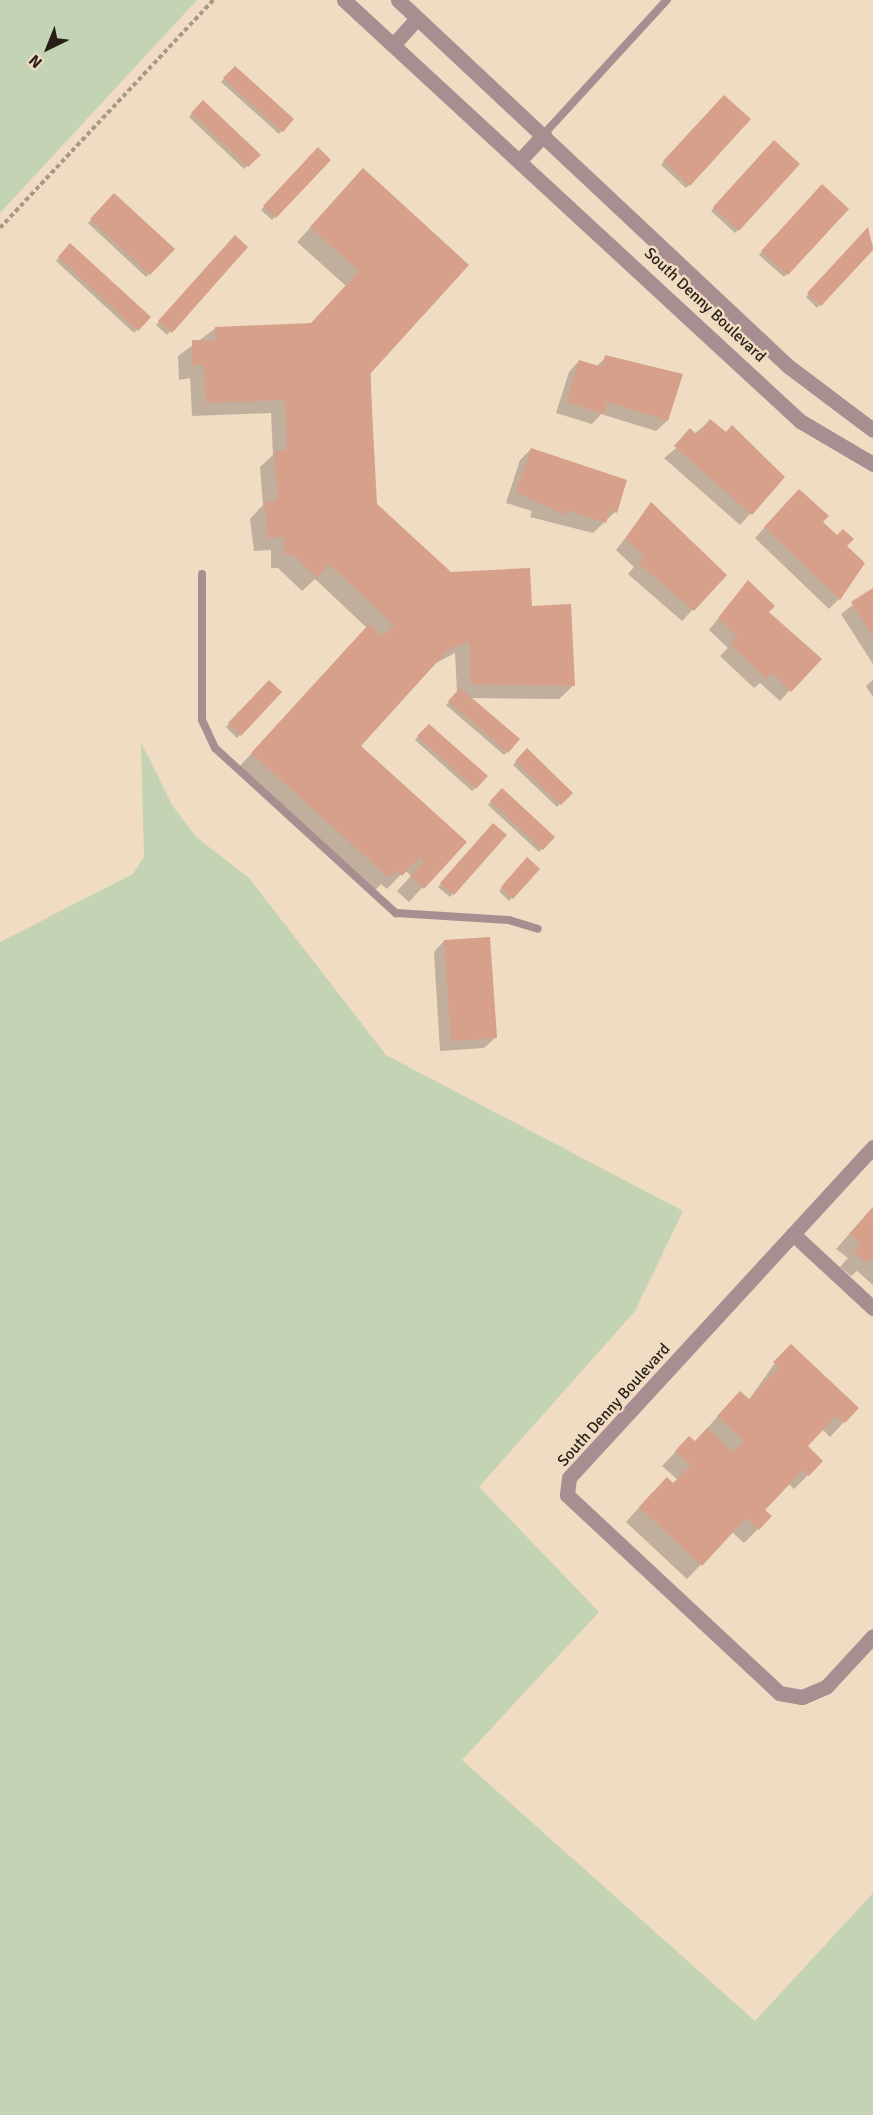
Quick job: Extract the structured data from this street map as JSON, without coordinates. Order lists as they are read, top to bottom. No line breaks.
{"streets":{"street":["South Denny Boulevard"]},"north":"bottom left"}
